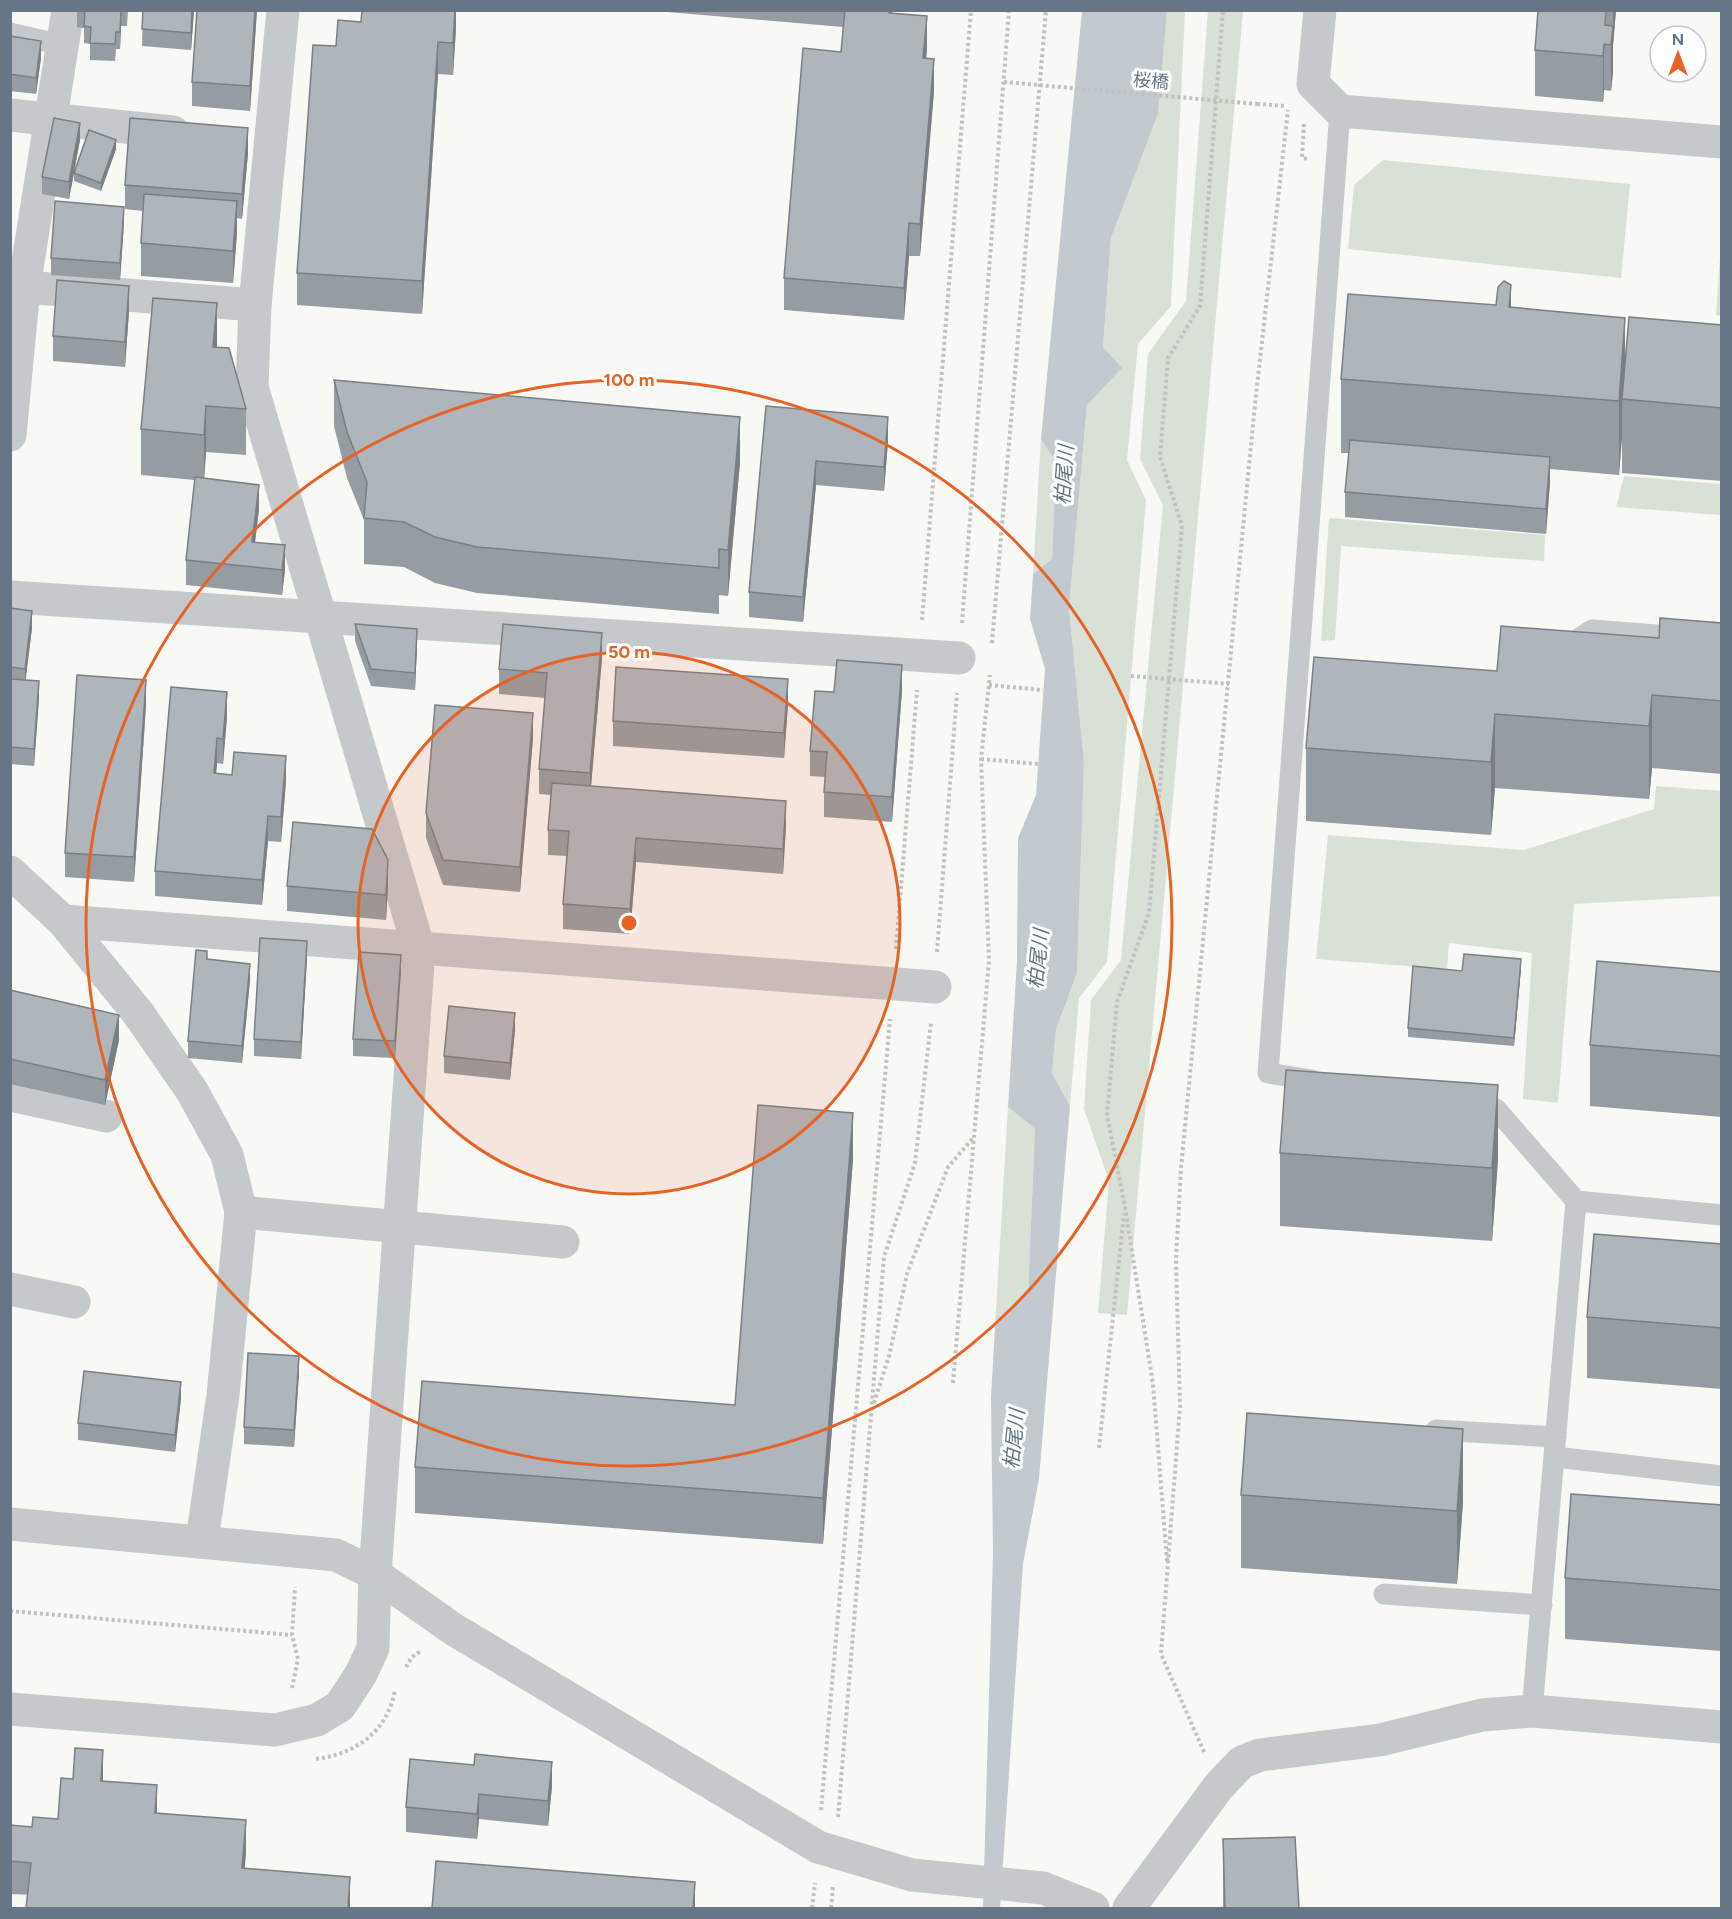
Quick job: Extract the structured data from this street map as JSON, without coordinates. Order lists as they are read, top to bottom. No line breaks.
{"streets":{"path":["桜橋"]},"water":["柏尾川"],"north":"top","rings":["100 m","50 m"]}
